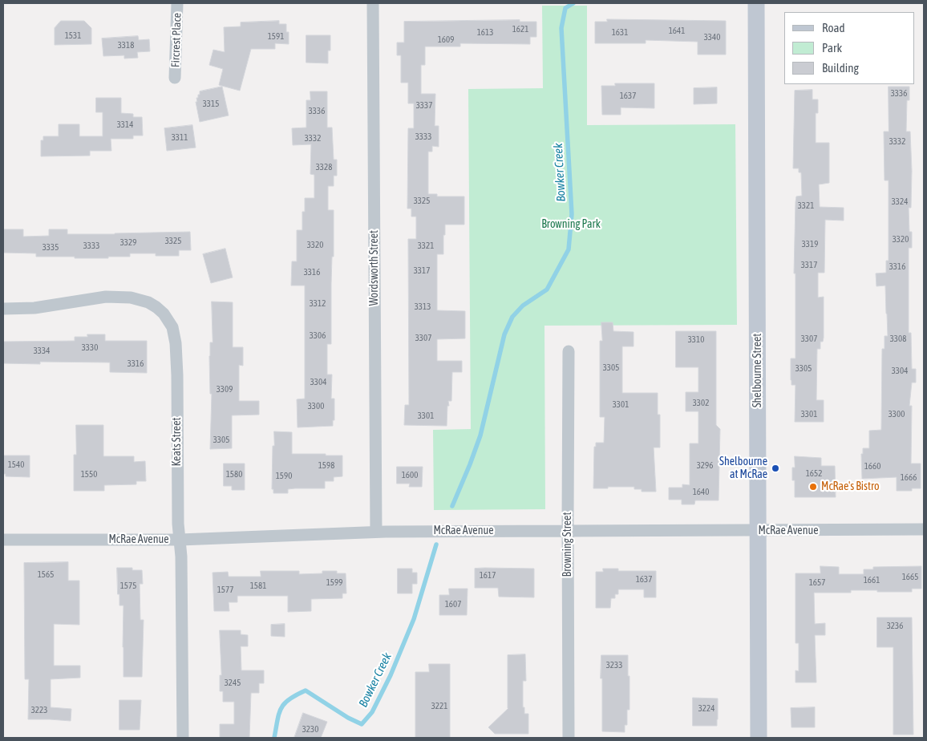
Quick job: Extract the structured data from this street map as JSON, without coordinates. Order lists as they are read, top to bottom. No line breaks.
{"streets":{"main road":["Shelbourne Street"],"street":["Fircrest Place","Wordsworth Street","Keats Street","McRae Avenue","Browning Street"]},"crossings":[["Wordsworth Street","McRae Avenue"],["Shelbourne Street","McRae Avenue"],["Keats Street","McRae Avenue"],["McRae Avenue","Browning Street"]],"water":["Bowker Creek"],"parks":["Browning Park"],"places":["Shelbourne at McRae","McRae's Bistro"],"house_numbers":["1621","1641","1613","1631","1531","1591","3340","1609","3318","3336","1637","3315","3337","3336","3314","3333","3311","3332","3332","3328","3325","3324","3321","3320","3325","3329","3319","3320","3333","3321","3335","3317","3316","3317","3316","3312","3313","3306","3307","3307","3308","3310","3330","3334","3316","3305","3305","3304","3304","3309","3302","3301","3300","3301","3300","3301","3305","1540","1598","3296","1660","1652","1550","1580","1600","1590","1666","1640","1565","1617","1665","1637","1661","1599","1657","1575","1581","1577","1607","3236","3233","3245","3221","3224","3223","3230"],"legend":["Road","Park","Building"]}
